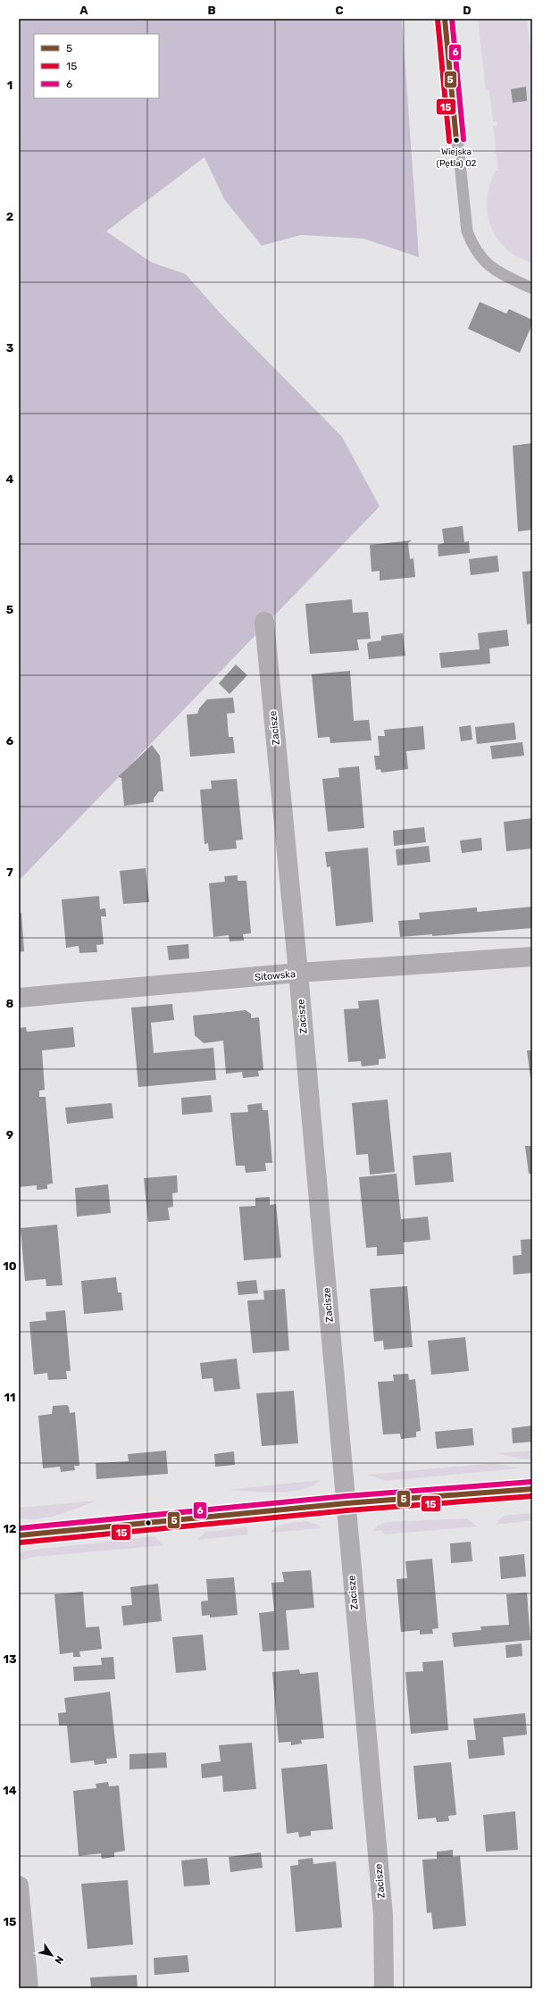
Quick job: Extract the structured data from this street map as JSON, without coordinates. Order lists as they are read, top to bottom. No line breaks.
{"streets":{"street":["Zacisze","Sitowska"]},"crossings":[["Zacisze","Sitowska"]],"places":["Wiejska (Pętla) 02"],"lines":["transit line 5","transit line 6","transit line 15"],"legend":["5","15","6"],"north":"bottom right","grid":{"columns":["A","B","C","D"],"rows":["1","2","3","4","5","6","7","8","9","10","11","12","13","14","15"]}}
